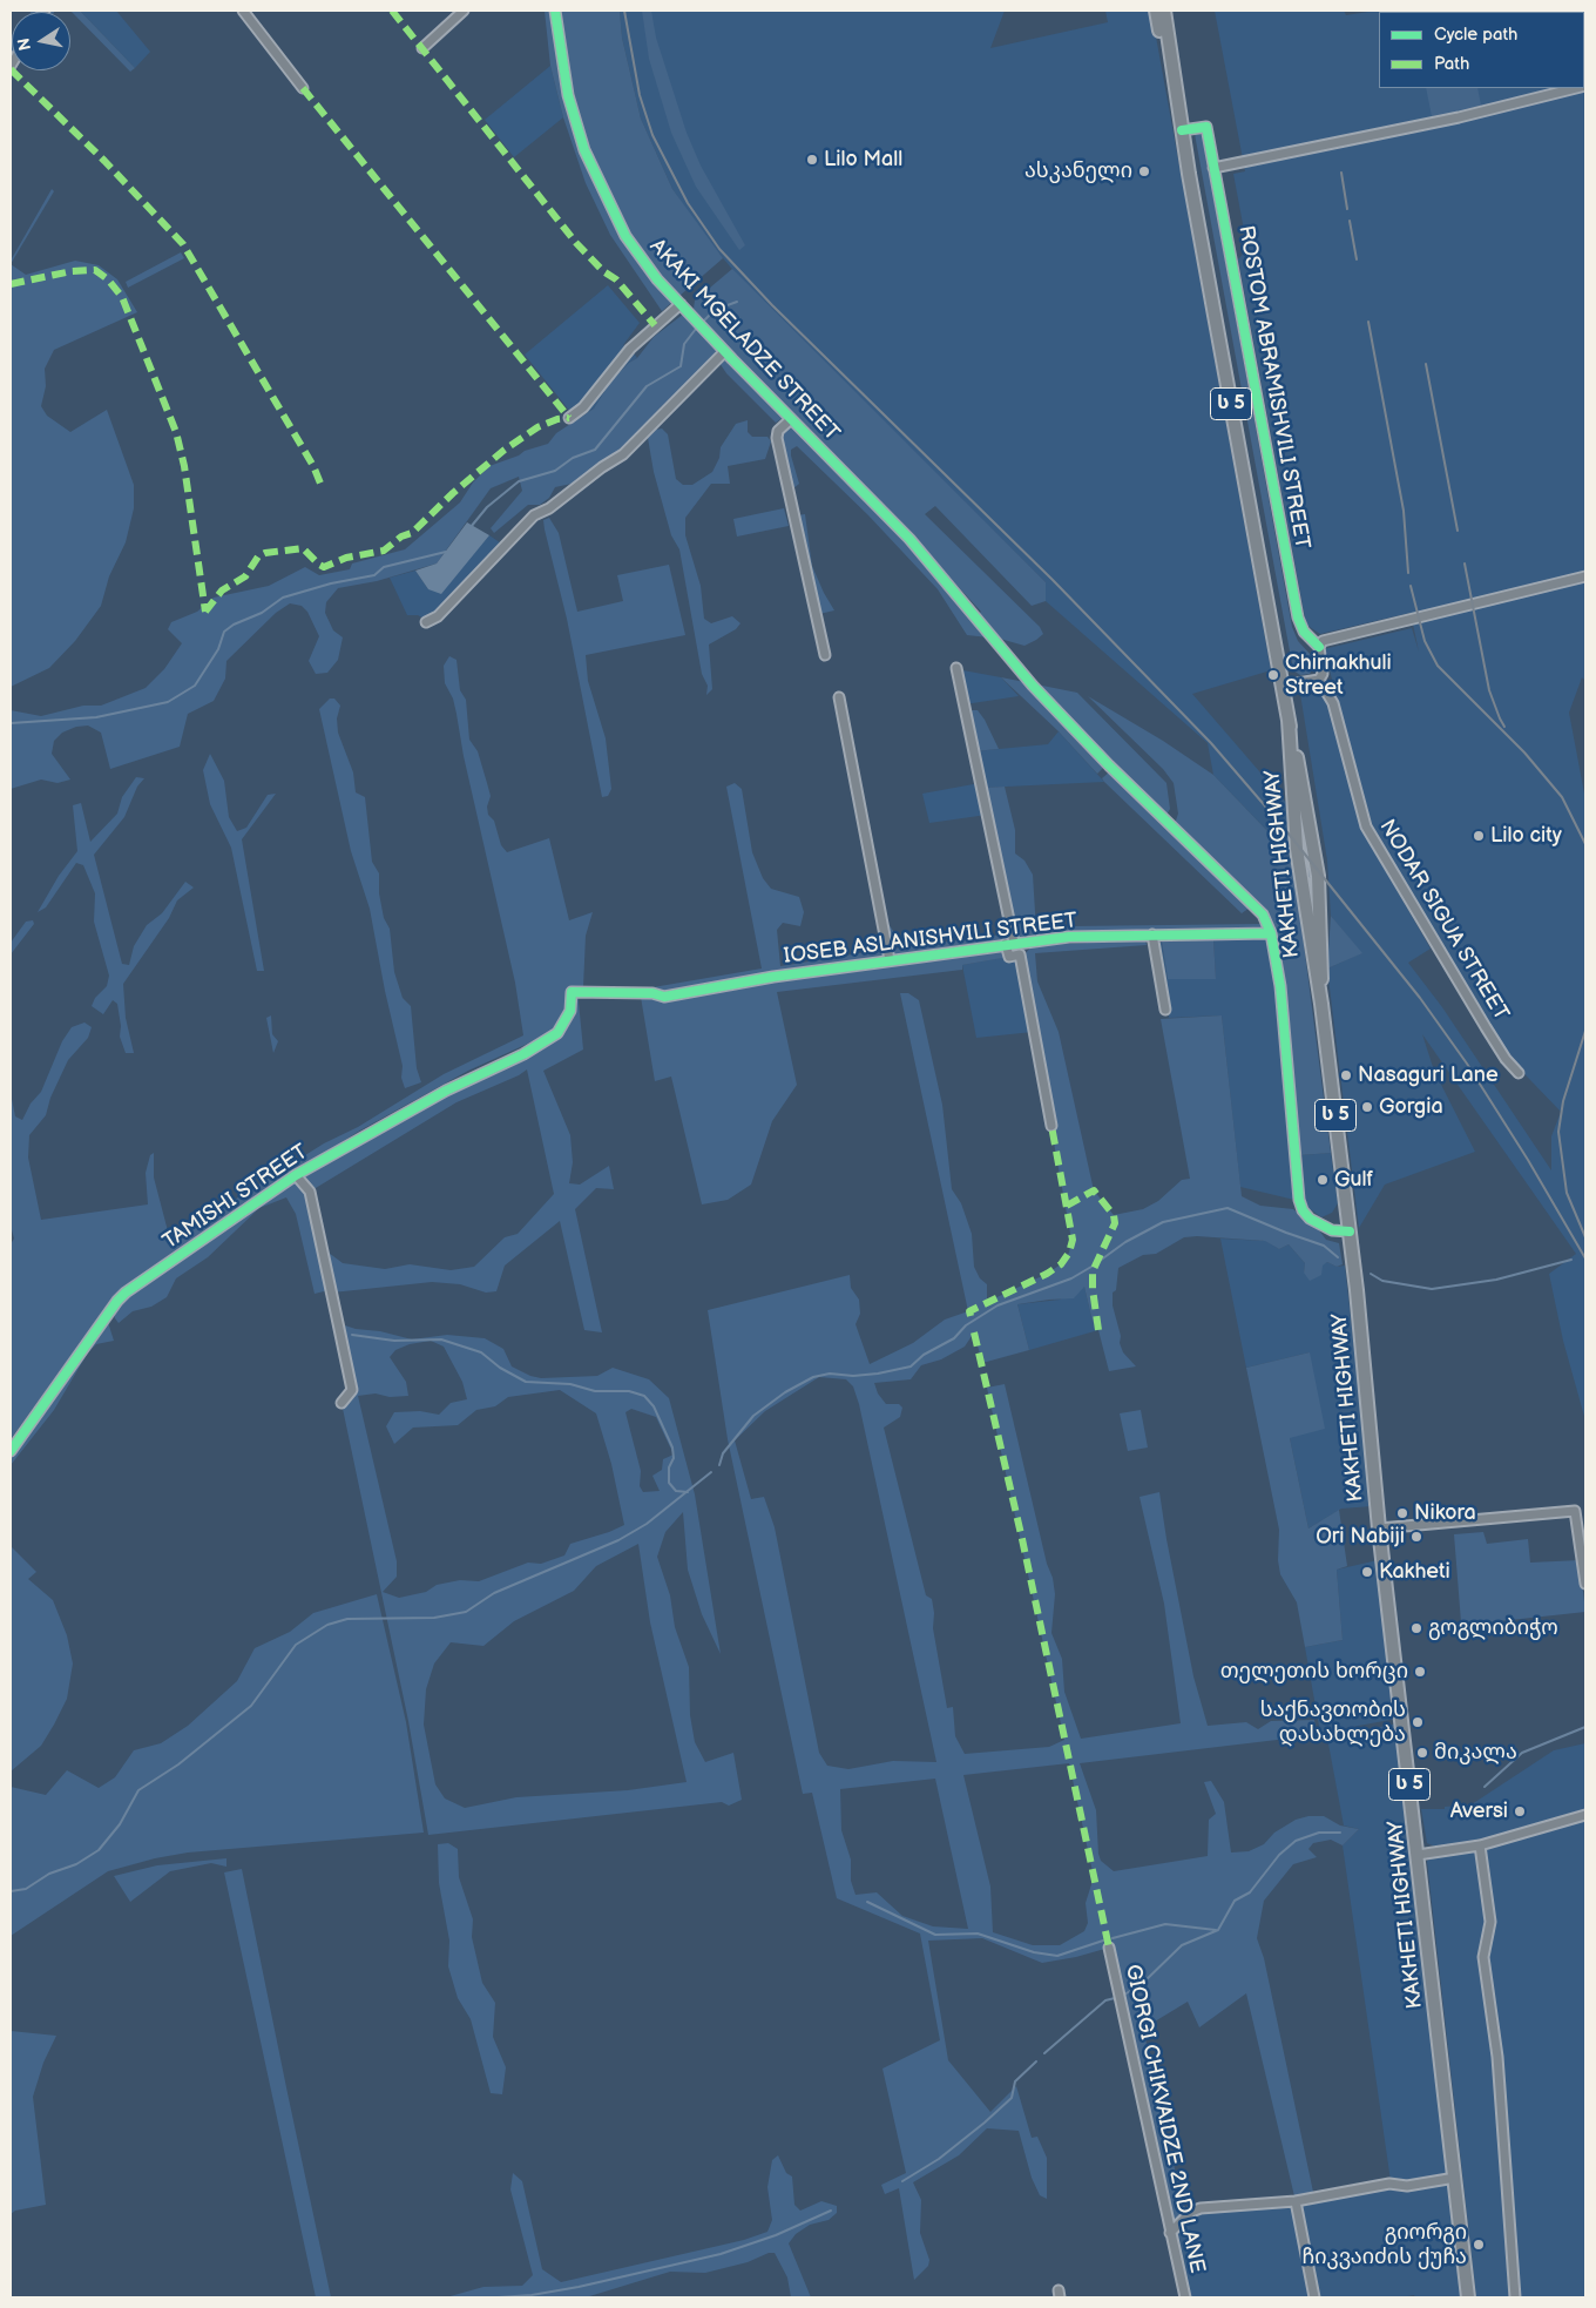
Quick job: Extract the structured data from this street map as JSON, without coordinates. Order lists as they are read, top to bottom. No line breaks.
{"streets":{"highway":["ს 5","KAKHETI HIGHWAY"],"street":["AKAKI MGELADZE STREET","ROSTOM ABRAMISHVILI STREET","NODAR SIGUA STREET","IOSEB ASLANISHVILI STREET","TAMISHI STREET","GIORGI CHIKVAIDZE 2ND LANE"]},"crossings":[["AKAKI MGELADZE STREET","IOSEB ASLANISHVILI STREET"],["ROSTOM ABRAMISHVILI STREET","KAKHETI HIGHWAY"],["IOSEB ASLANISHVILI STREET","TAMISHI STREET"]],"places":["Lilo Mall","ასკანელი","Chirnakhuli Street","Lilo city","Nasaguri Lane","Gorgia","Gulf","Nikora","Ori Nabiji","Kakheti","გოგლიბიჭო","თელეთის ხორცი","საქნავთობის დასახლება","მიკალა","Aversi","გიორგი ჩიკვაიძის ქუჩა"],"legend":["Cycle path","Path"],"north":"left"}
